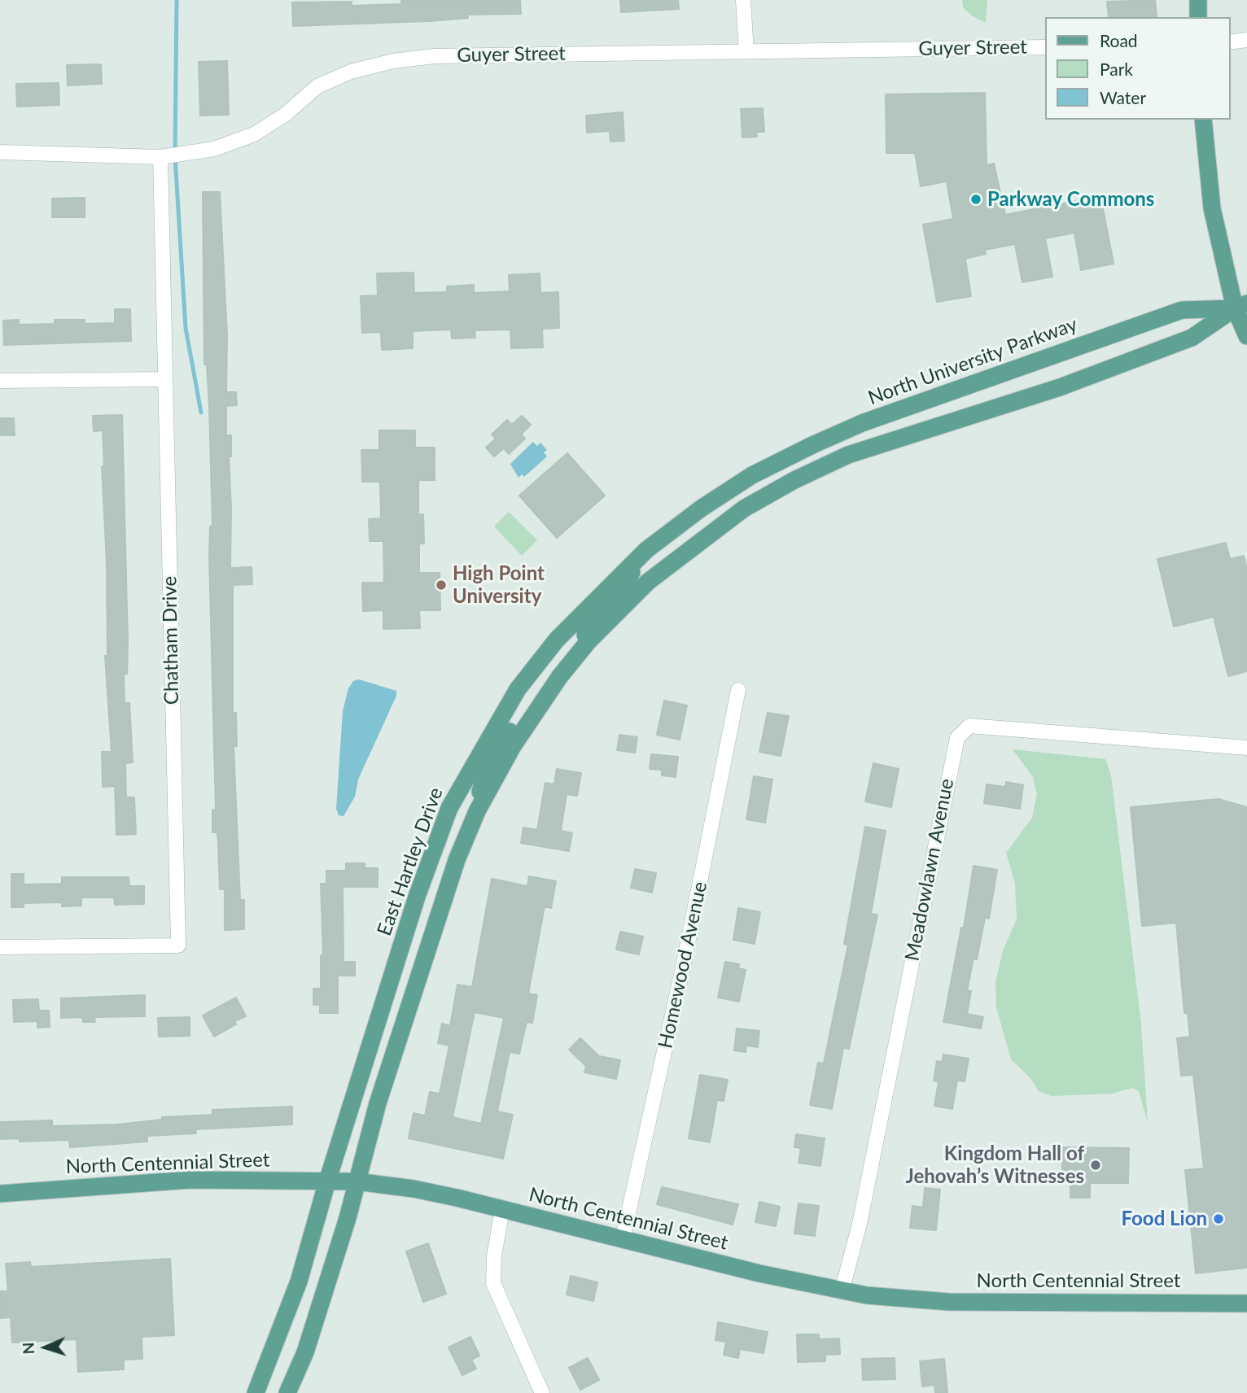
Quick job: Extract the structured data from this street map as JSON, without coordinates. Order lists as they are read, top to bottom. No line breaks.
{"streets":{"main road":["North University Parkway","East Hartley Drive","North Centennial Street"],"street":["Guyer Street","Chatham Drive","Meadowlawn Avenue","Homewood Avenue"]},"crossings":[["Guyer Street","Chatham Drive"],["North University Parkway","East Hartley Drive"],["East Hartley Drive","North Centennial Street"],["Meadowlawn Avenue","North Centennial Street"],["Homewood Avenue","North Centennial Street"]],"places":["Parkway Commons","High Point University","Kingdom Hall of Jehovah’s Witnesses","Food Lion"],"legend":["Road","Park","Water"],"north":"left"}
